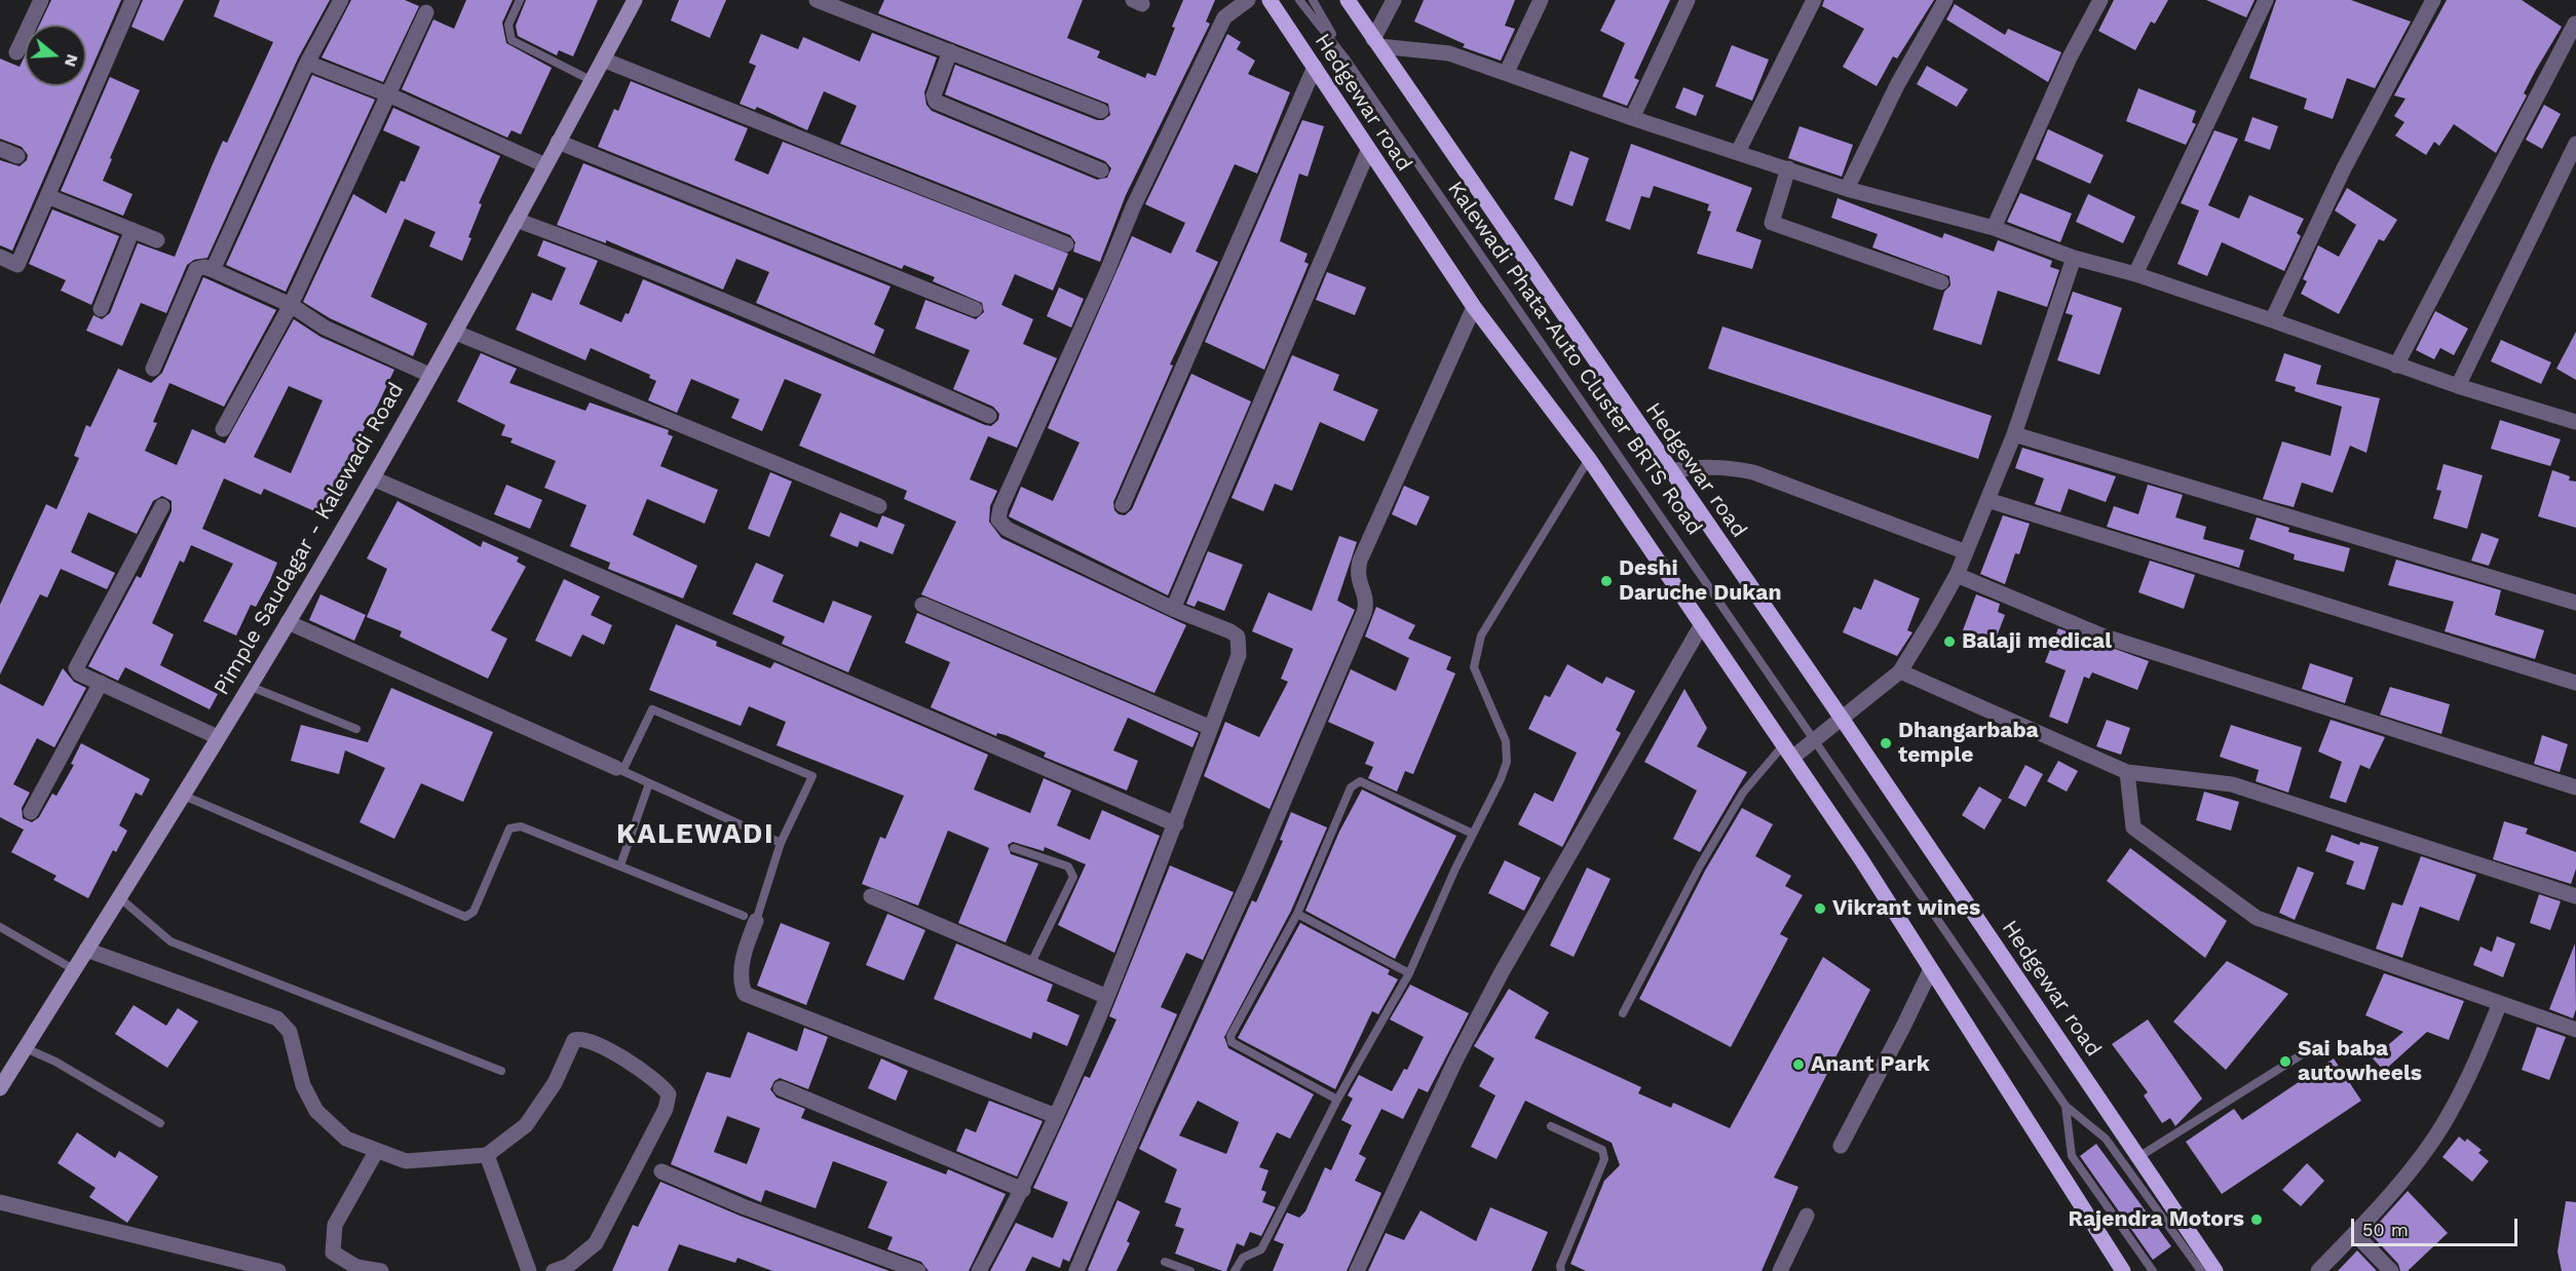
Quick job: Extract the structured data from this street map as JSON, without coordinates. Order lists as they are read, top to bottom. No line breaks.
{"streets":{"main road":["Hedgewar road","Pimple Saudagar - Kalewadi Road"],"lane":["Kalewadi Phata-Auto Cluster BRTS Road"]},"districts":["KALEWADI"],"places":["Deshi Daruche Dukan","Balaji medical","Dhangarbaba temple","Vikrant wines","Sai baba autowheels","Anant Park","Rajendra Motors"],"scale_bar":"50 m","north":"right"}
